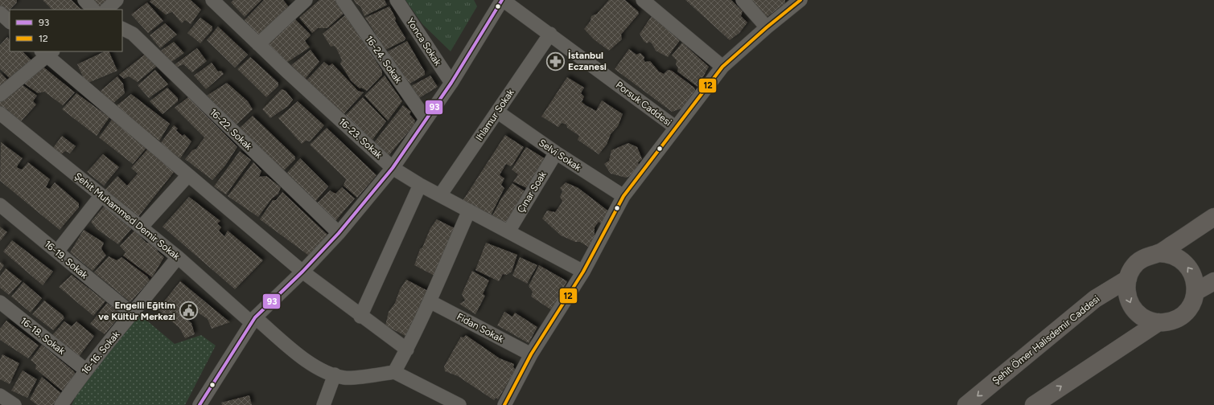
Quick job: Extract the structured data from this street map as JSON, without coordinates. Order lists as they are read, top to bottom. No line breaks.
{"streets":{"main road":["Şehit Ömer Halisdemir Caddesi"],"street":["Yonca Sokak","16-24. Sokak","Porsuk Caddesi","Ihlamur Sokak","16-22. Sokak","16-23. Sokak","Selvi Sokak","Çınar Soak","Şehit Muhammed Demir Sokak","16-19. Sokak","Fidan Sokak","16-18. Sokak","16-16. Sokak"]},"crossings":[["Porsuk Caddesi","Ihlamur Sokak"],["Ihlamur Sokak","16-23. Sokak"],["Ihlamur Sokak","Selvi Sokak"],["16-23. Sokak","Çınar Soak"],["Selvi Sokak","Çınar Soak"],["Şehit Muhammed Demir Sokak","16-16. Sokak"],["16-19. Sokak","16-16. Sokak"],["16-18. Sokak","16-16. Sokak"]],"places":{"pharmacy":["İstanbul Eczanesi"],"public building":["Engelli Eğitim ve Kültür Merkezi"]},"lines":["transit line 93","transit line 12"],"legend":["93","12"]}
